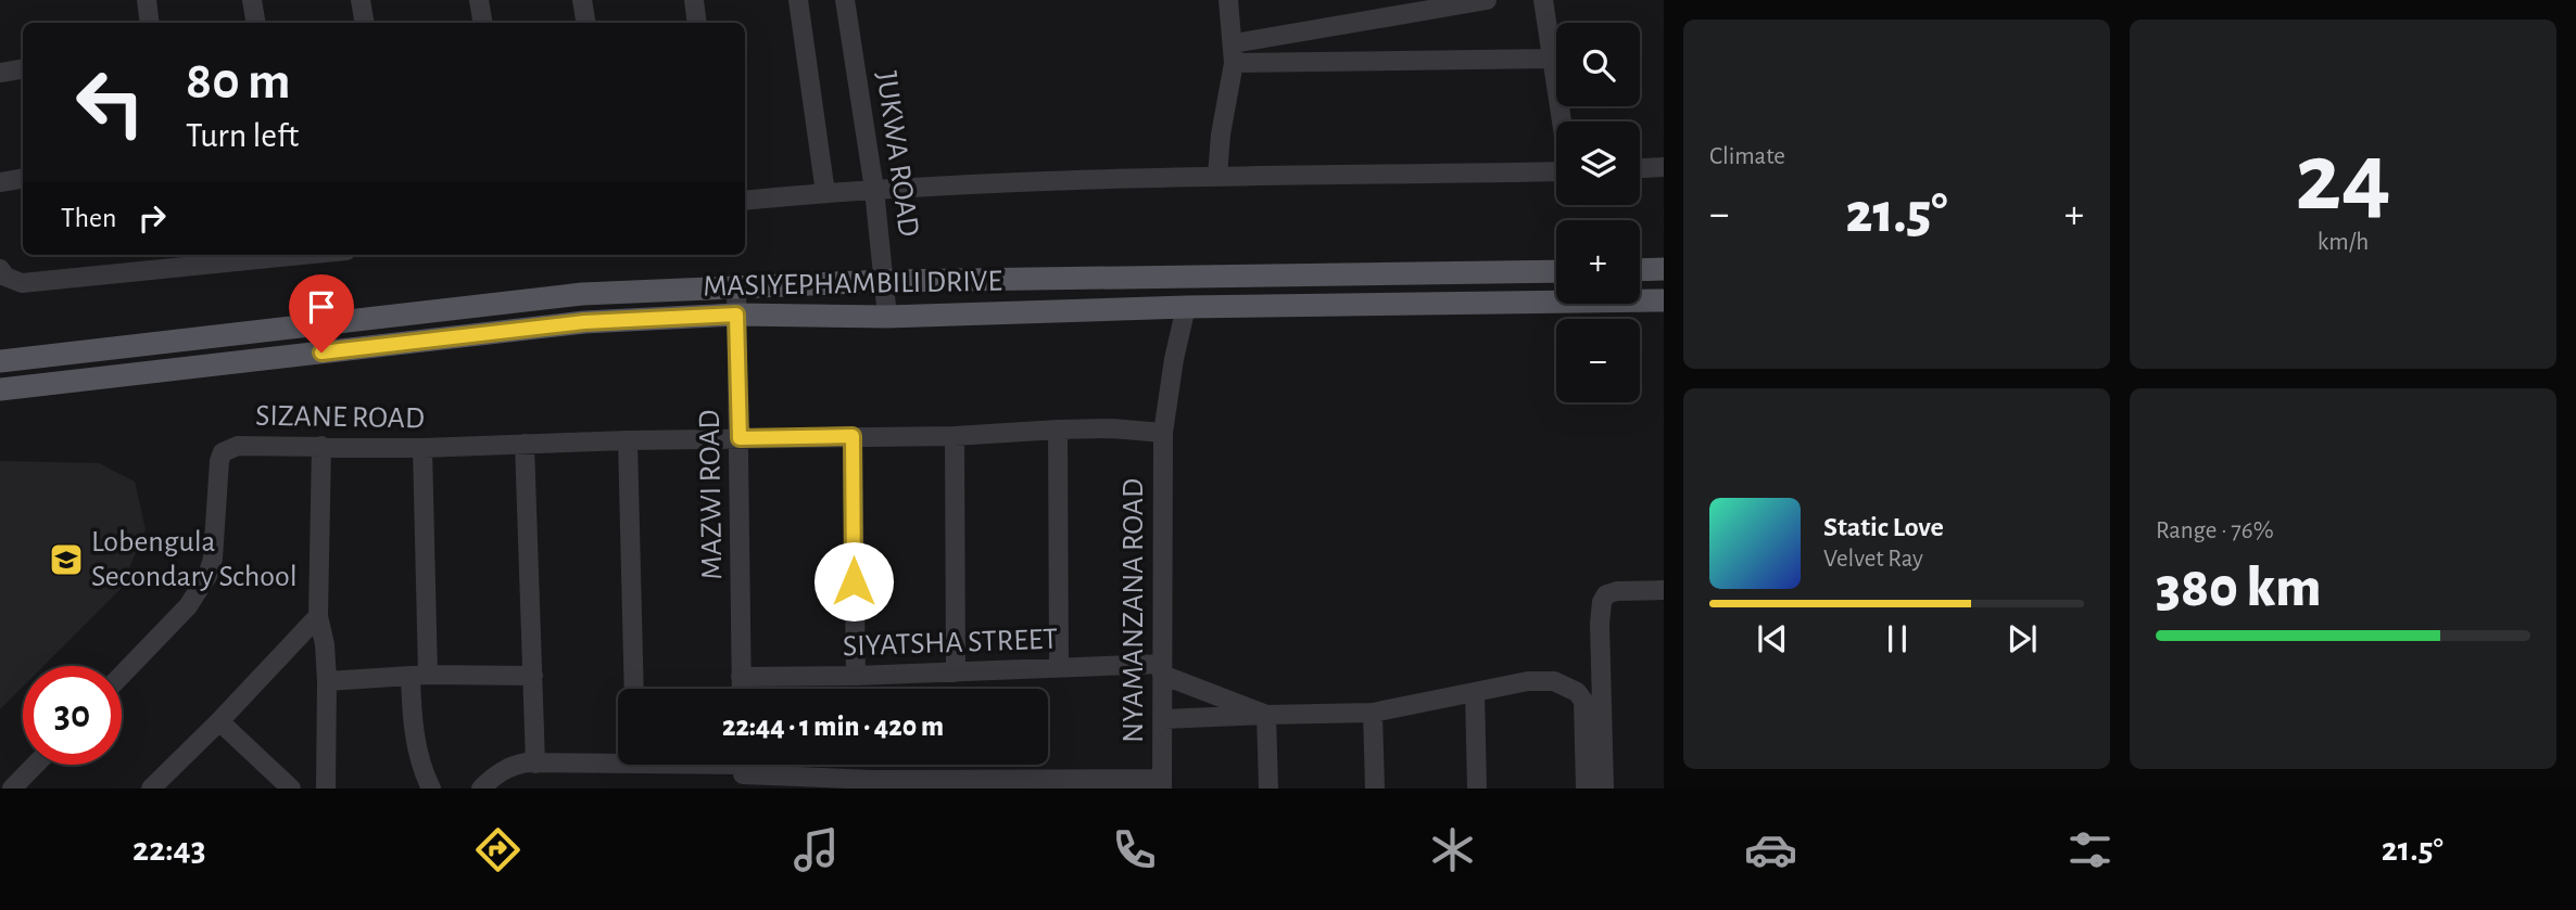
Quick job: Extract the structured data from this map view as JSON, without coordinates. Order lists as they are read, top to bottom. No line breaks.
{"streets":{"main road":["MASIYEPHAMBILI DRIVE"],"street":["JUKWA ROAD","SIZANE ROAD","MAZWI ROAD","NYAMANZANA ROAD","SIYATSHA STREET"]},"crossings":[["JUKWA ROAD","MASIYEPHAMBILI DRIVE"],["MASIYEPHAMBILI DRIVE","MAZWI ROAD"],["MASIYEPHAMBILI DRIVE","NYAMANZANA ROAD"],["SIZANE ROAD","MAZWI ROAD"],["SIZANE ROAD","NYAMANZANA ROAD"],["MAZWI ROAD","SIYATSHA STREET"],["NYAMANZANA ROAD","SIYATSHA STREET"]],"places":{"school or university":["Lobengula Secondary School"]},"page":{"tile":["Climate",["24","km/h"],["Range · 76%","380 km"]],"map_buttons":["+","−"],"turn":["80 m","Turn left"],"then":"Then","heat":["−","21.5°","+"],"song":["Static Love","Velvet Ray"],"limit":"30","trip":"22:44 · 1 min · 420 m","tabs":["22:43","21.5°"]}}
